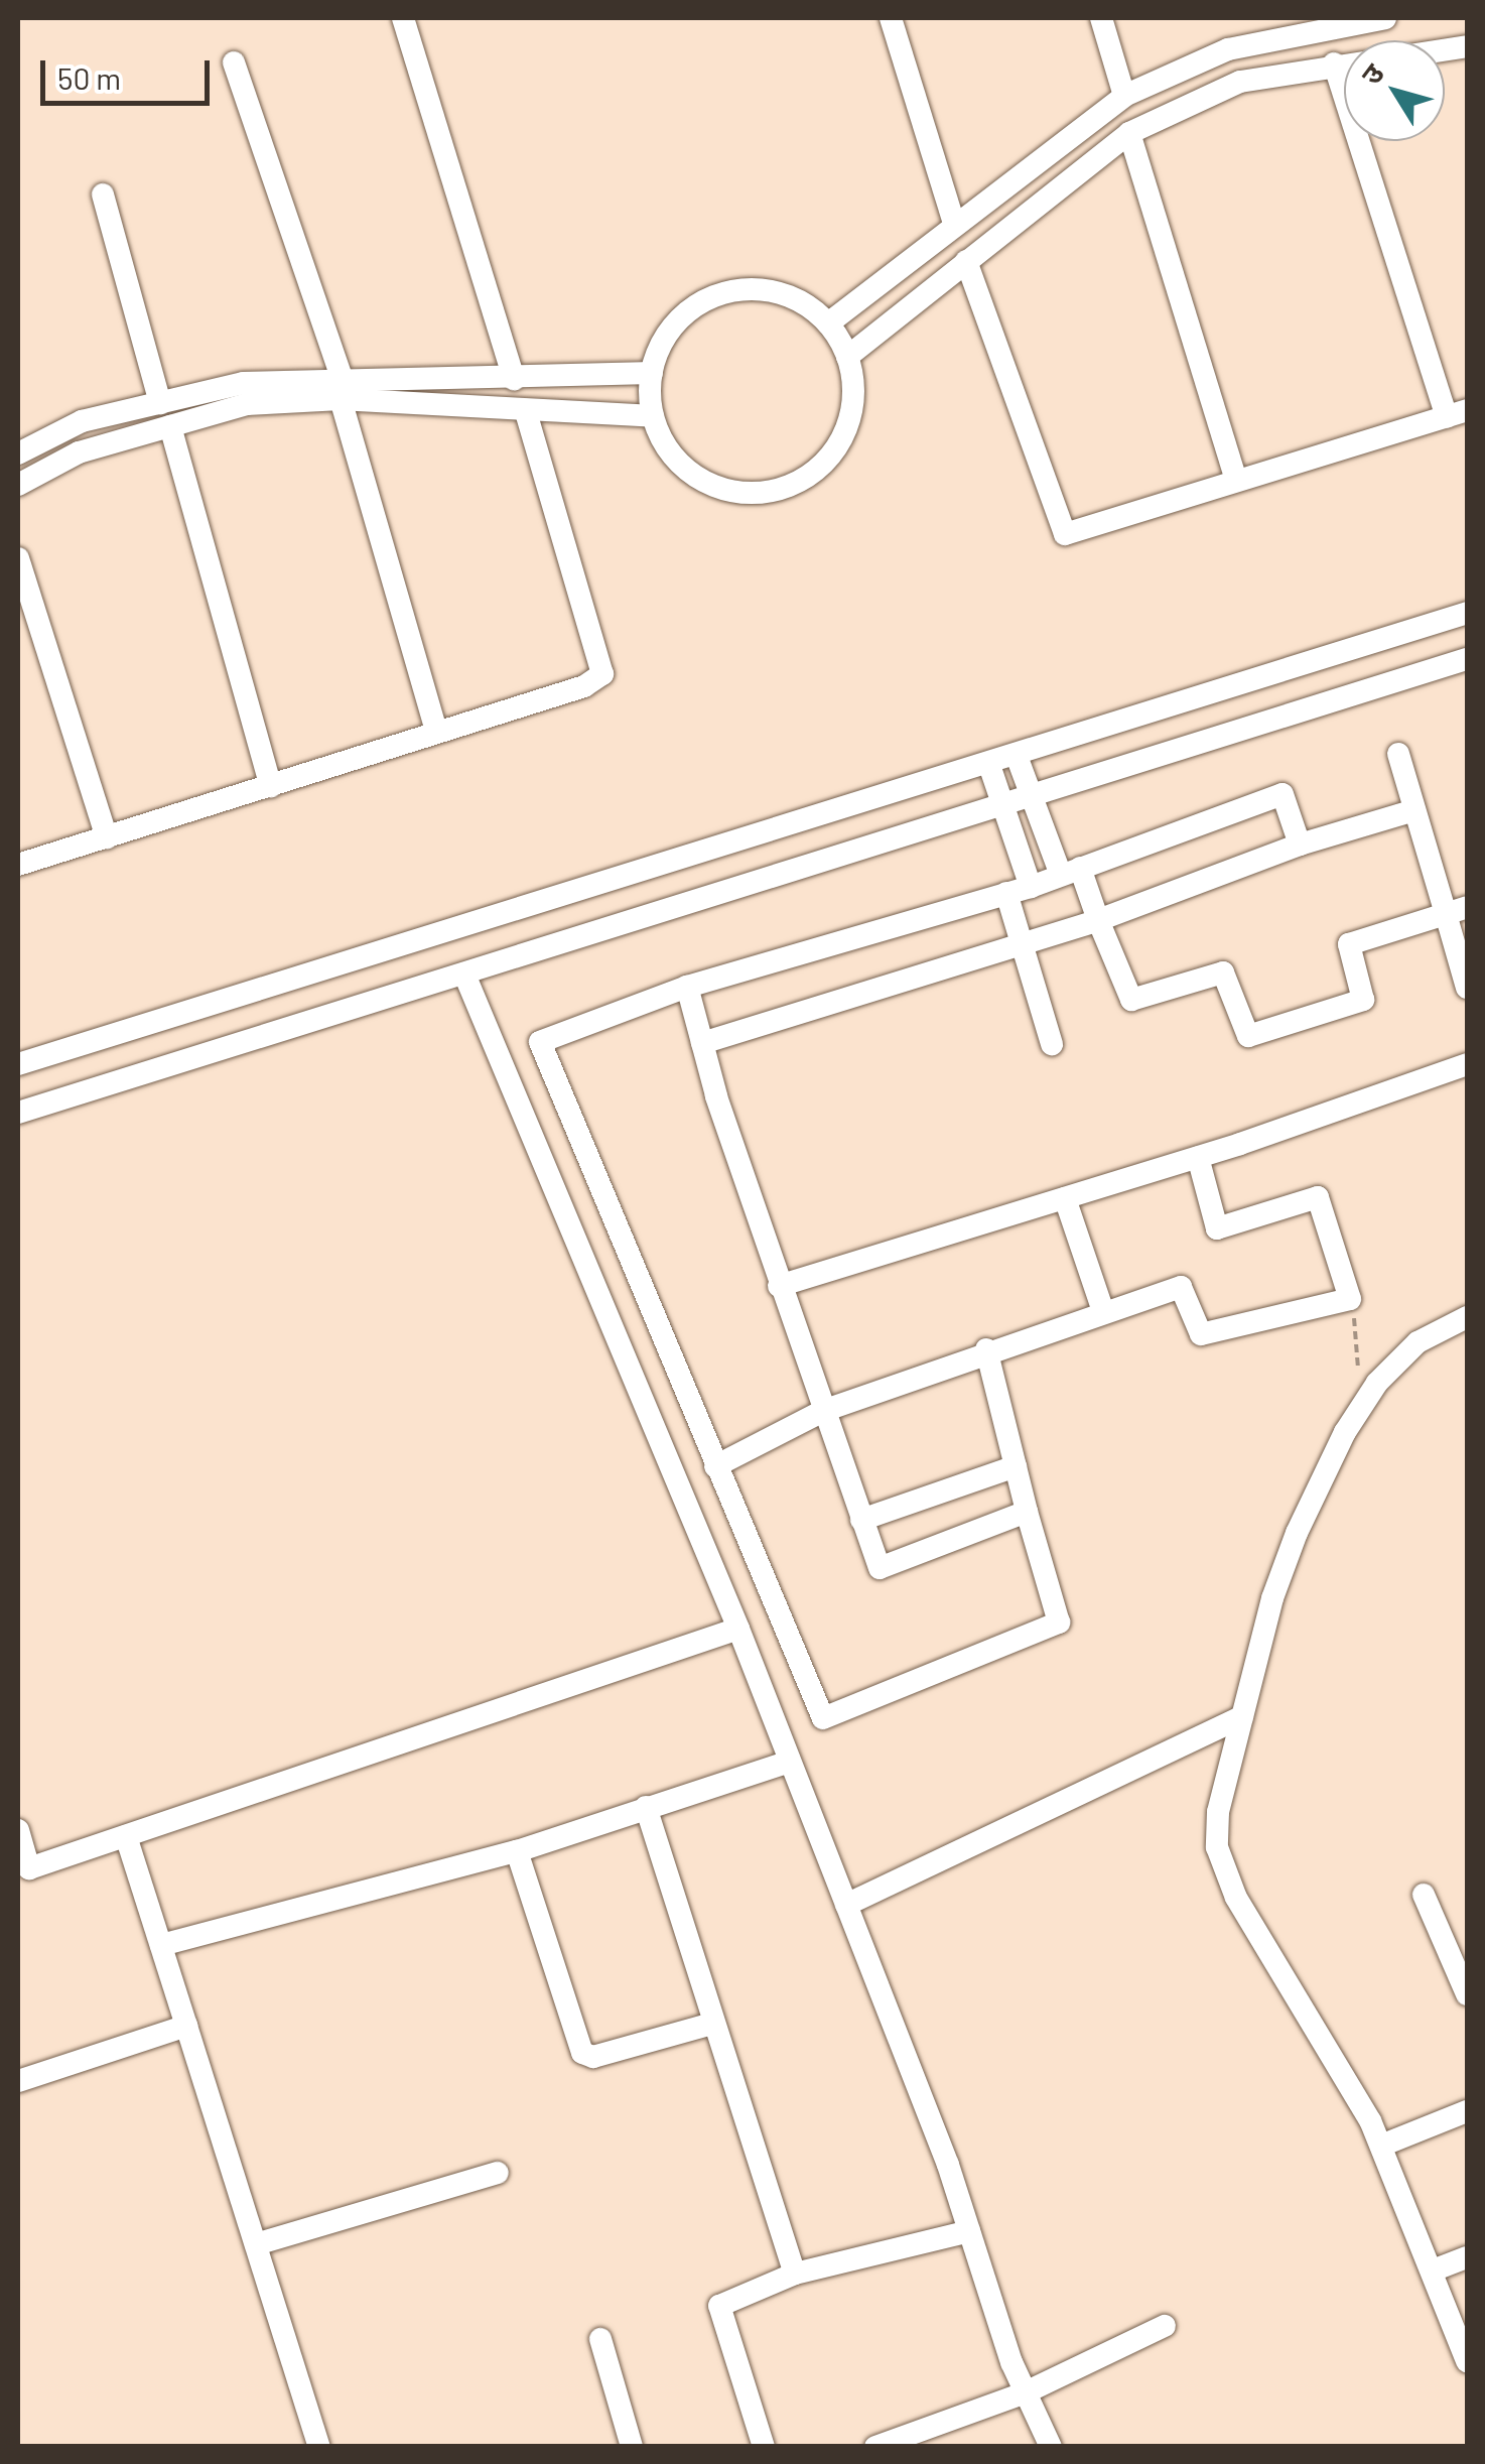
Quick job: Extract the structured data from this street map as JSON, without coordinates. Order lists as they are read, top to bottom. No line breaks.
{"scale_bar":"50 m","north":"top left"}
